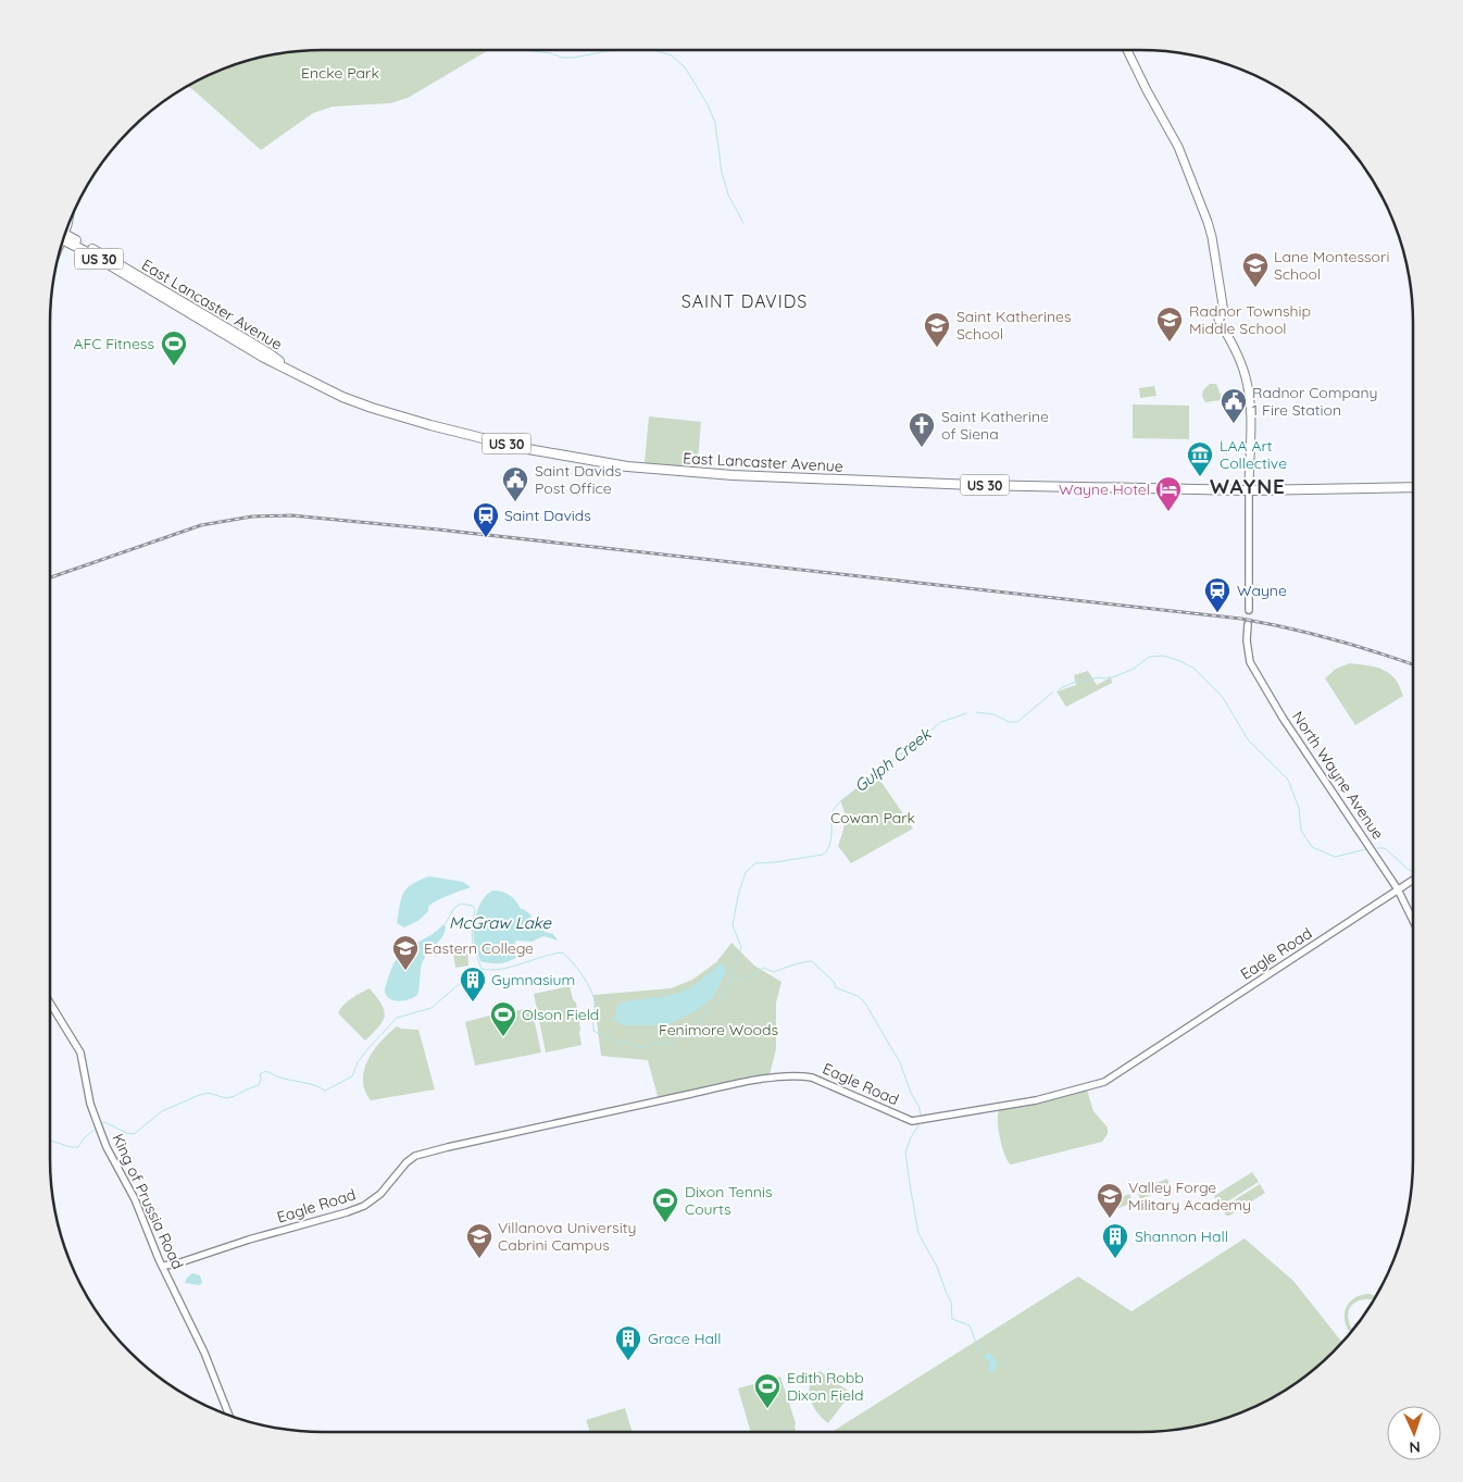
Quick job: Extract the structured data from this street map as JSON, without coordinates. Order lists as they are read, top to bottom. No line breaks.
{"streets":{"highway":["US 30","East Lancaster Avenue"],"street":["North Wayne Avenue","Eagle Road","King of Prussia Road"]},"crossings":[["US 30","East Lancaster Avenue"],["North Wayne Avenue","Eagle Road"],["Eagle Road","King of Prussia Road"]],"districts":["SAINT DAVIDS","WAYNE"],"water":["Gulph Creek","McGraw Lake"],"parks":["Encke Park","Cowan Park","Fenimore Woods"],"places":{"school or university":["Lane Montessori School","Radnor Township Middle School","Saint Katherines School","Eastern College","Valley Forge Military Academy","Villanova University Cabrini Campus"],"sports":["AFC Fitness","Olson Field","Dixon Tennis Courts","Edith Robb Dixon Field"],"public building":["Radnor Company 1 Fire Station","Saint Davids Post Office"],"church":["Saint Katherine of Siena"],"museum":["LAA Art Collective"],"hotel":["Wayne Hotel"],"station":["Saint Davids","Wayne"],"building":["Gymnasium","Shannon Hall","Grace Hall"]},"north":"bottom"}
